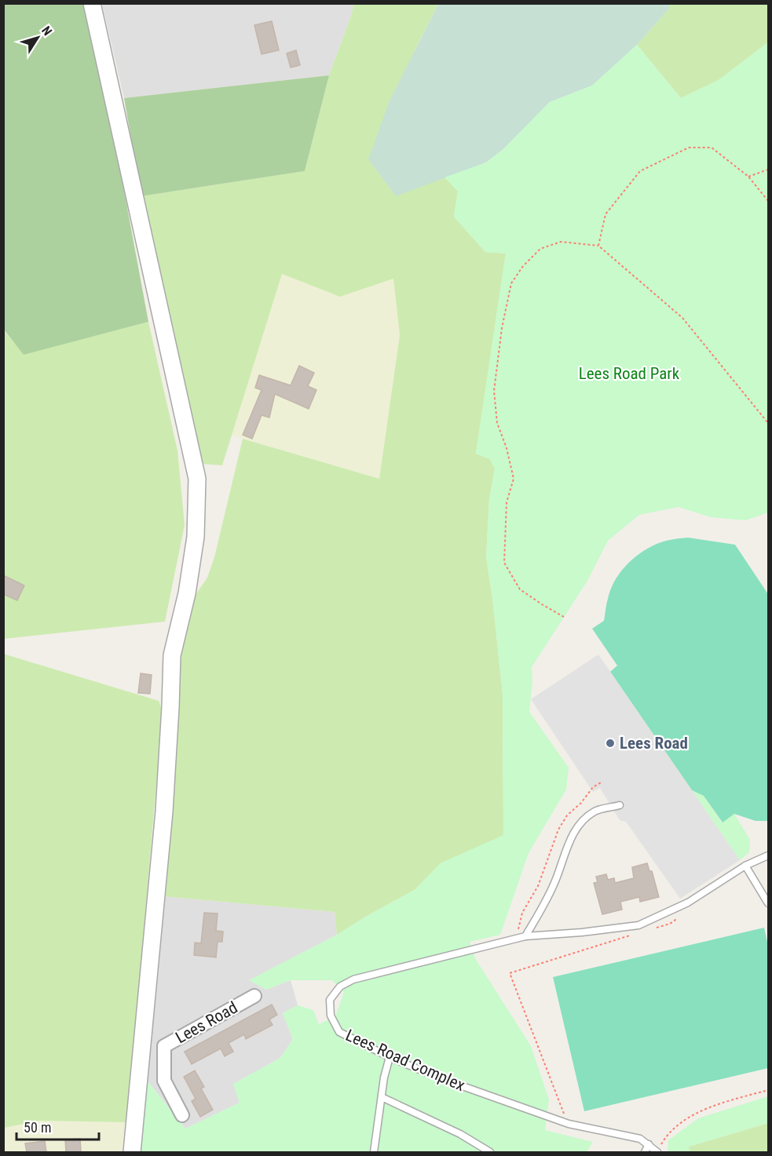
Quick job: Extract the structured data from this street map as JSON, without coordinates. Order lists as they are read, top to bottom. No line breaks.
{"streets":{"street":["Lees Road"],"lane":["Lees Road Complex"]},"parks":["Lees Road Park"],"places":["Lees Road"],"scale_bar":"50 m","north":"top right"}
